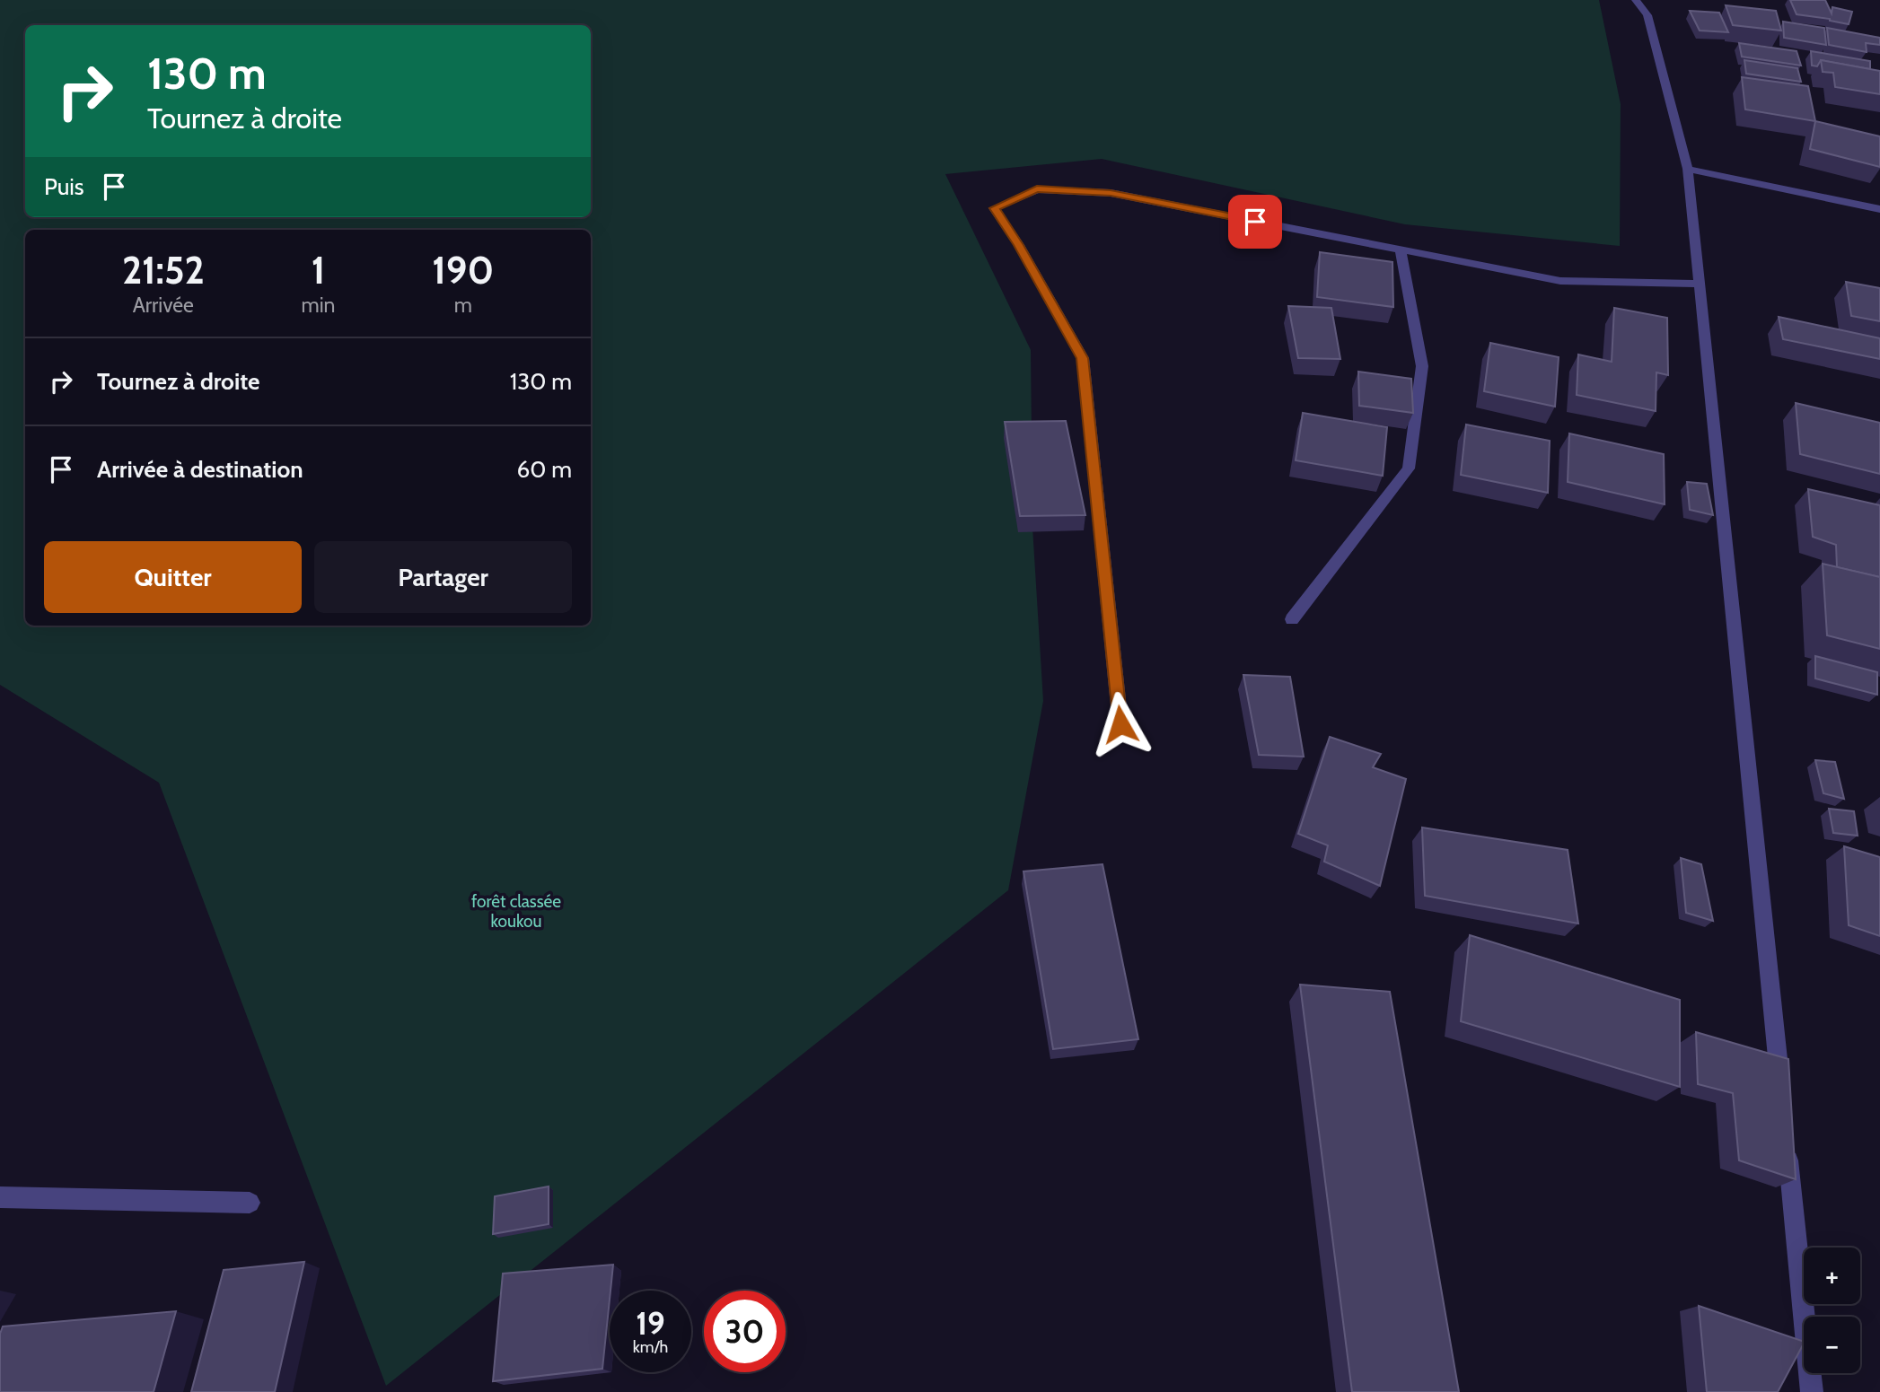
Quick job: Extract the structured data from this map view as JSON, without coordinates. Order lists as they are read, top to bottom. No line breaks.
{"parks":["forêt classée koukou"],"page":{"turn":["130 m","Tournez à droite"],"then":"Puis","eta":["21:52","Arrivée","1","min","190","m"],"list":[{"name":"Tournez à droite","value":"130 m"},{"name":"Arrivée à destination","value":"60 m"}],"buttons":["Quitter","Partager"],"map_buttons":["+","−"],"speed":"19 km/h","limit":"30"}}
